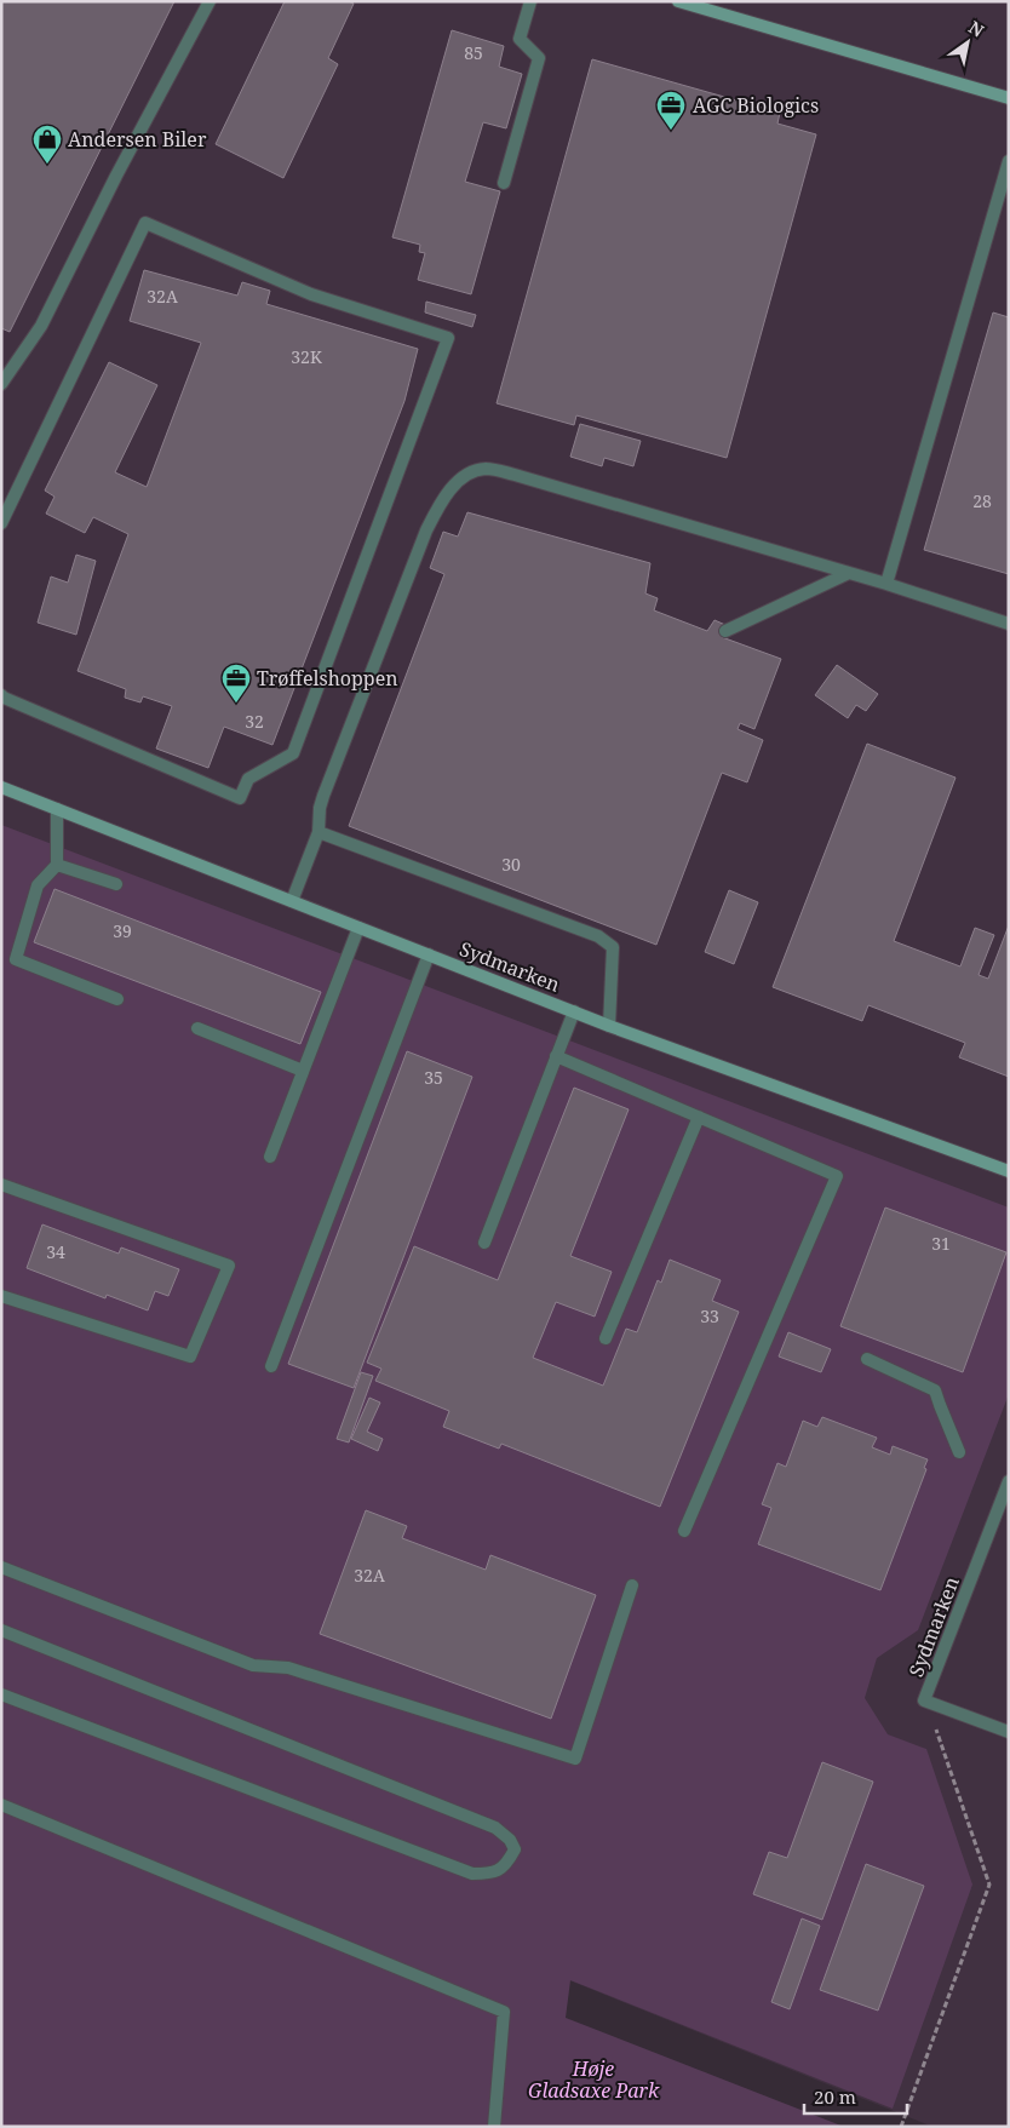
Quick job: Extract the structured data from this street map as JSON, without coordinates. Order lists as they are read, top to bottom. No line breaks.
{"streets":{"street":["Sydmarken"]},"parks":["Høje Gladsaxe Park"],"places":{"office":["AGC Biologics","Trøffelshoppen"],"shop":["Andersen Biler"]},"house_numbers":["85","32A","32K","28","32","30","39","35","31","34","33","32A"],"scale_bar":"20 m","north":"top right"}
